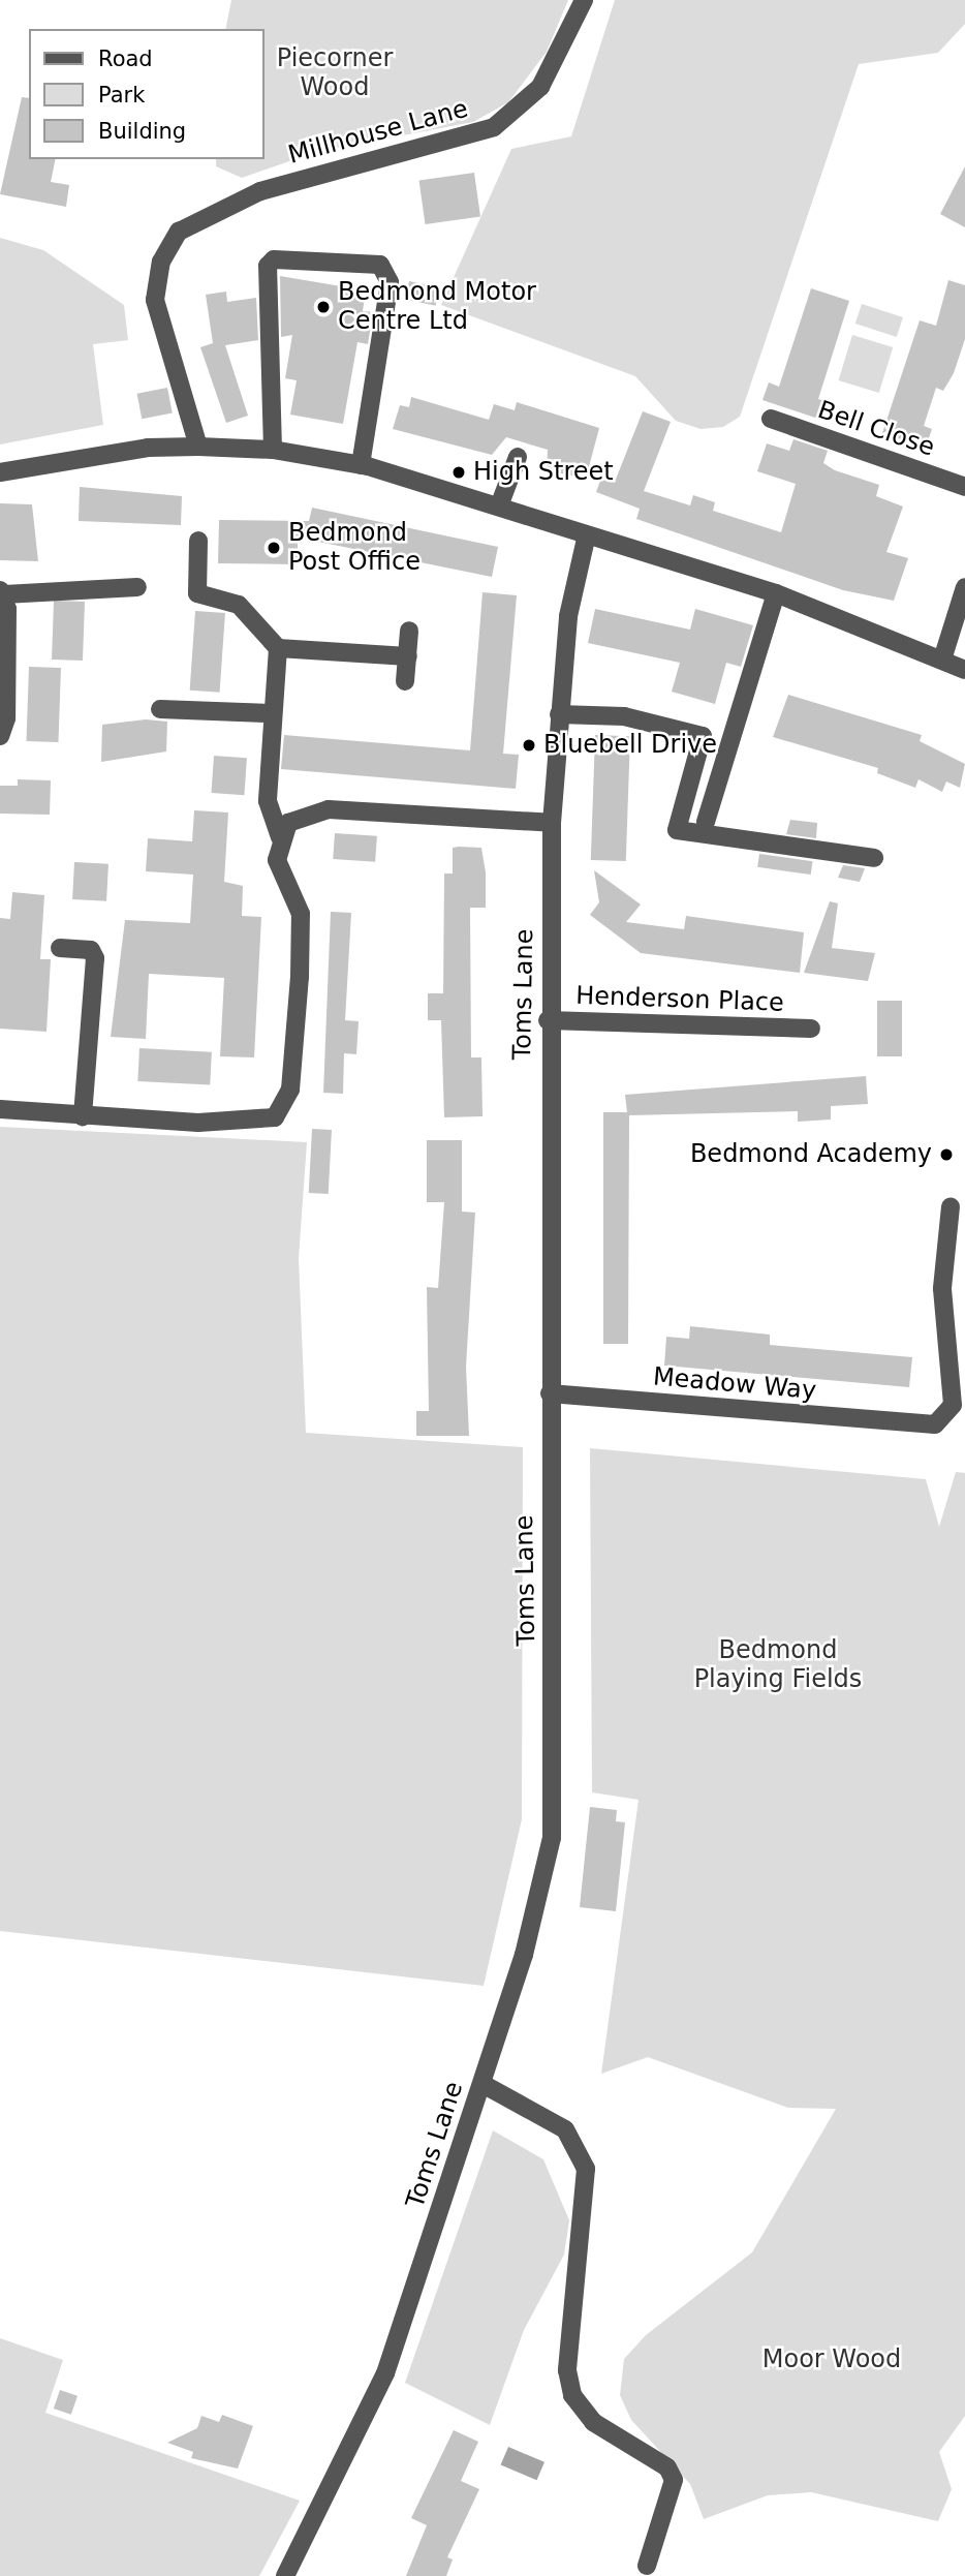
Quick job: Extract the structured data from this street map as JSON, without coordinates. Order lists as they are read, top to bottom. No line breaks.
{"streets":{"street":["Millhouse Lane","Bell Close","Toms Lane","Henderson Place","Meadow Way"]},"crossings":[["Toms Lane","Henderson Place"],["Toms Lane","Meadow Way"]],"parks":["Piecorner Wood","Bedmond Playing Fields","Moor Wood"],"places":["Bedmond Motor Centre Ltd","High Street","Bedmond Post Office","Bluebell Drive","Bedmond Academy"],"legend":["Road","Park","Building"]}
